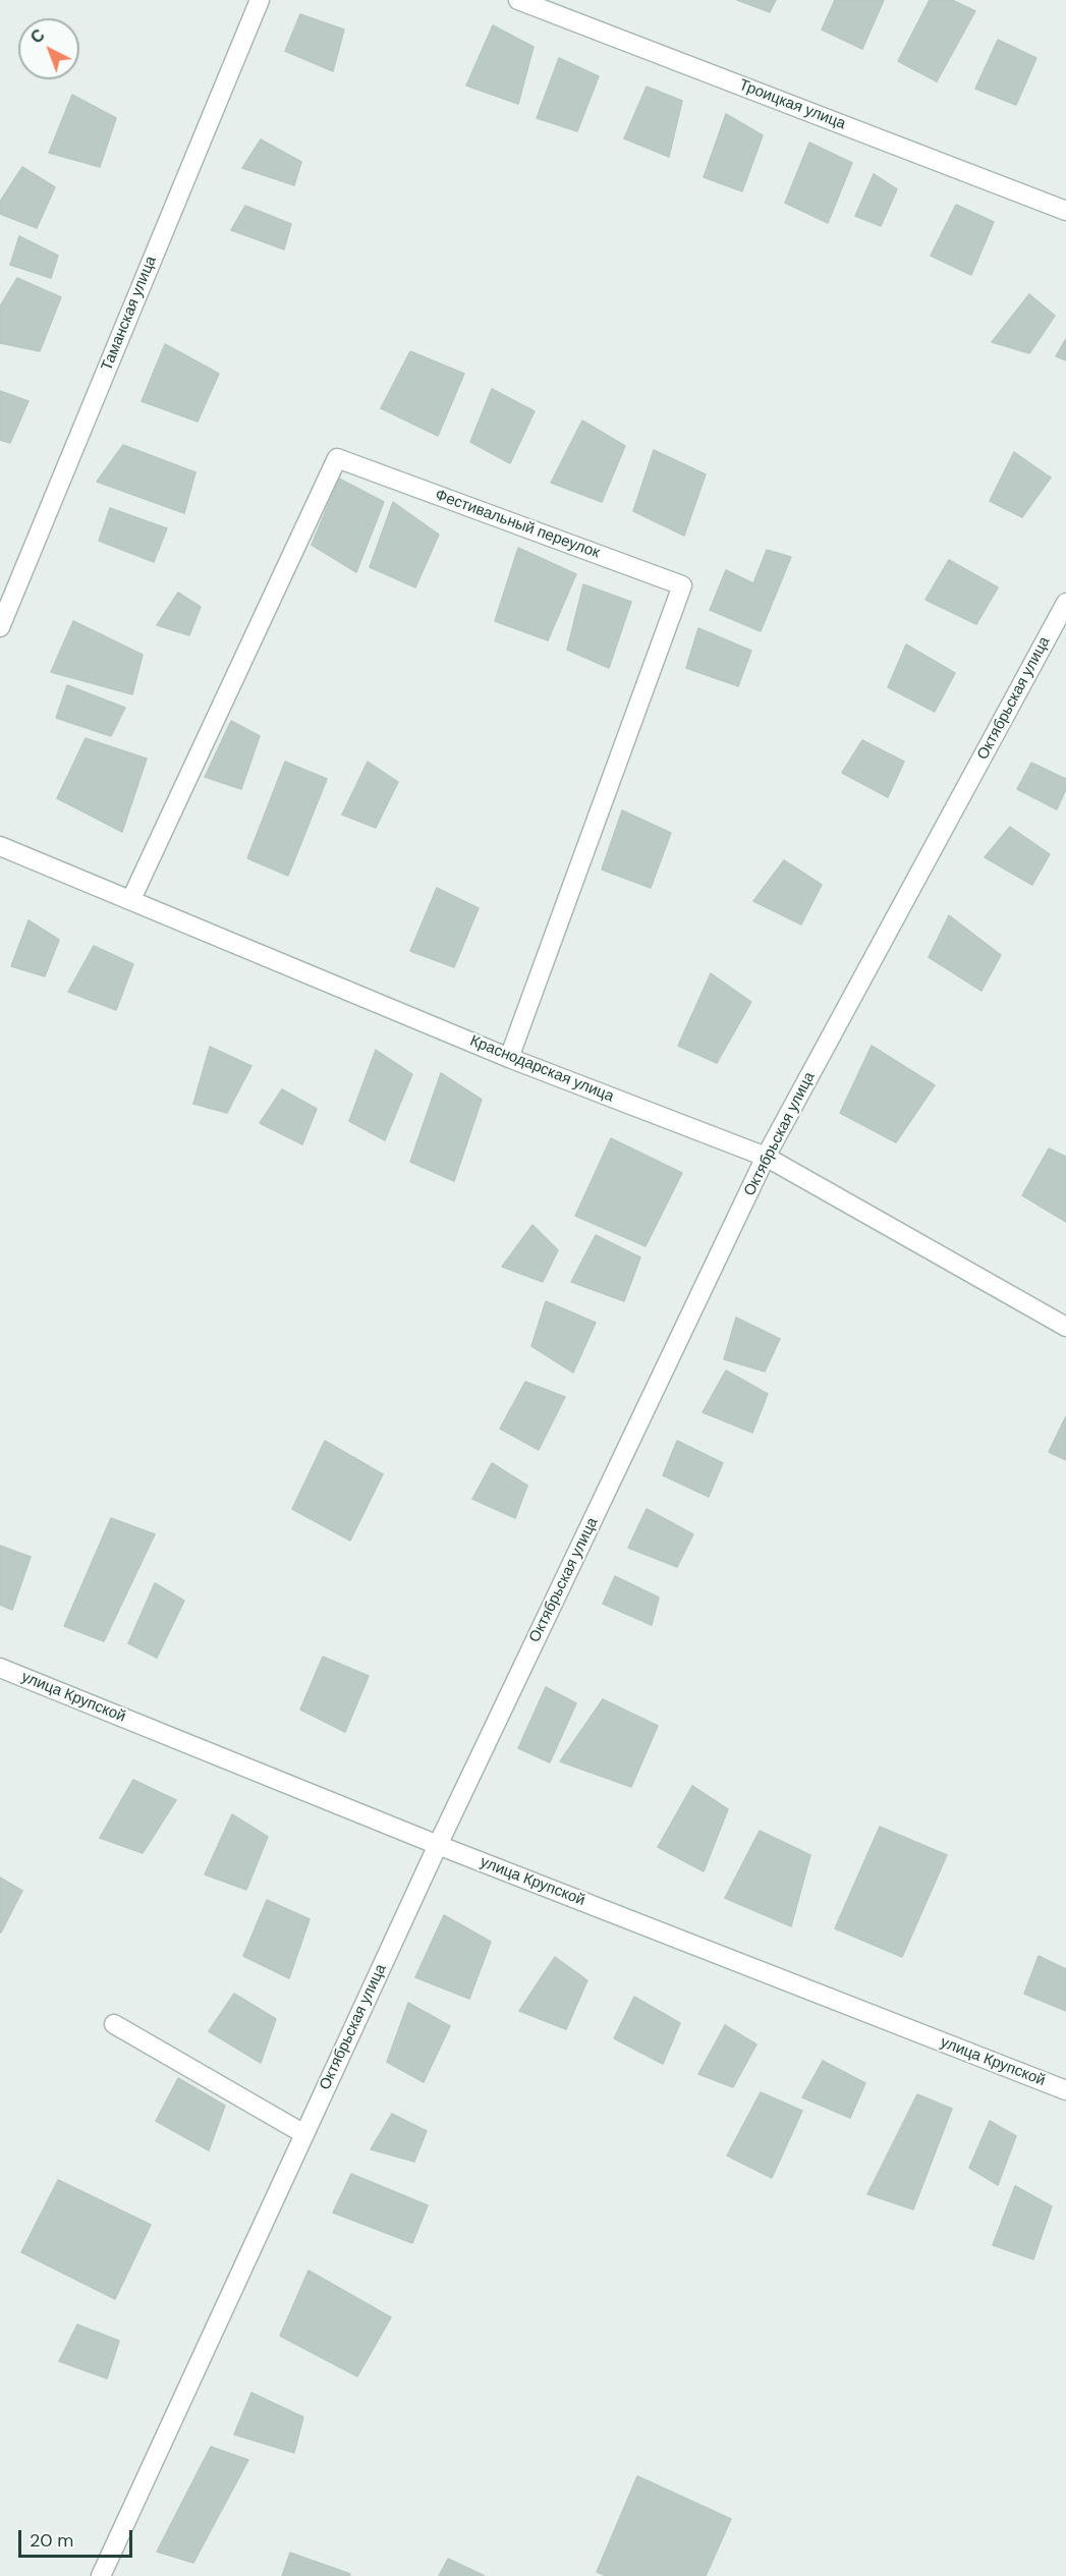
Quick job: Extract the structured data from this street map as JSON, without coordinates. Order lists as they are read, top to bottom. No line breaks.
{"streets":{"street":["Троицкая улица","Таманская улица","Фестивальный переулок","Октябрьская улица","Краснодарская улица","улица Крупской"]},"crossings":[["Фестивальный переулок","Краснодарская улица"],["Октябрьская улица","Краснодарская улица"],["Октябрьская улица","улица Крупской"]],"scale_bar":"20 m","north":"top left"}
